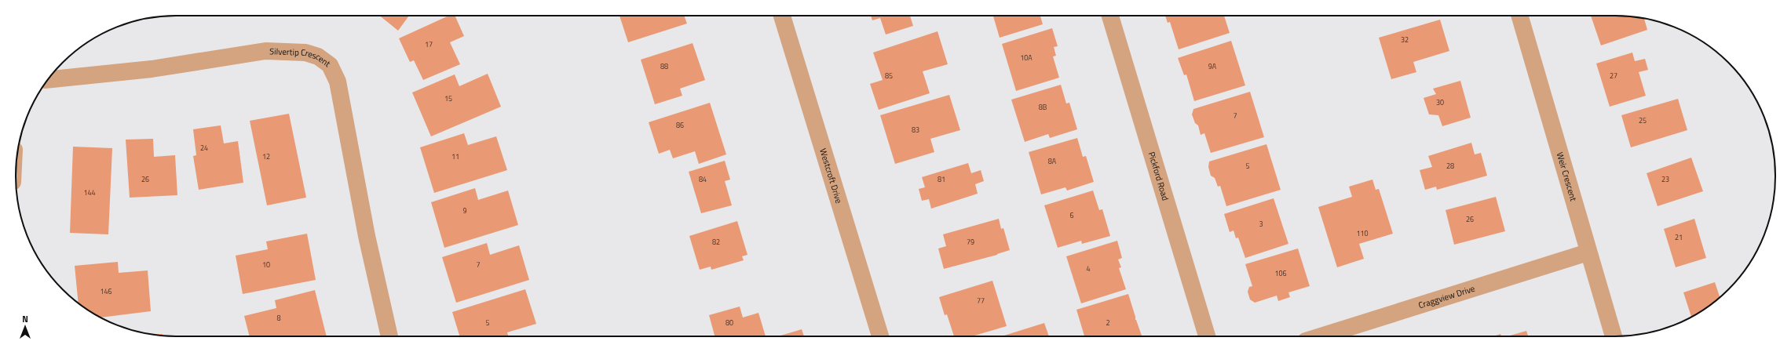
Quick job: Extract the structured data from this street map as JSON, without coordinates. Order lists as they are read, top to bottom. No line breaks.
{"streets":{"street":["Silvertip Crescent","Westcroft Drive","Pickford Road","Weir Crescent","Craggview Drive"]},"crossings":[["Weir Crescent","Craggview Drive"]],"house_numbers":["32","17","10A","88","9A","85","27","15","30","8B","7","25","86","83","24","12","11","8A","5","28","26","84","81","23","144","9","6","26","3","110","21","82","79","10","7","4","106","146","77","8","5","80","2"],"north":"top"}
